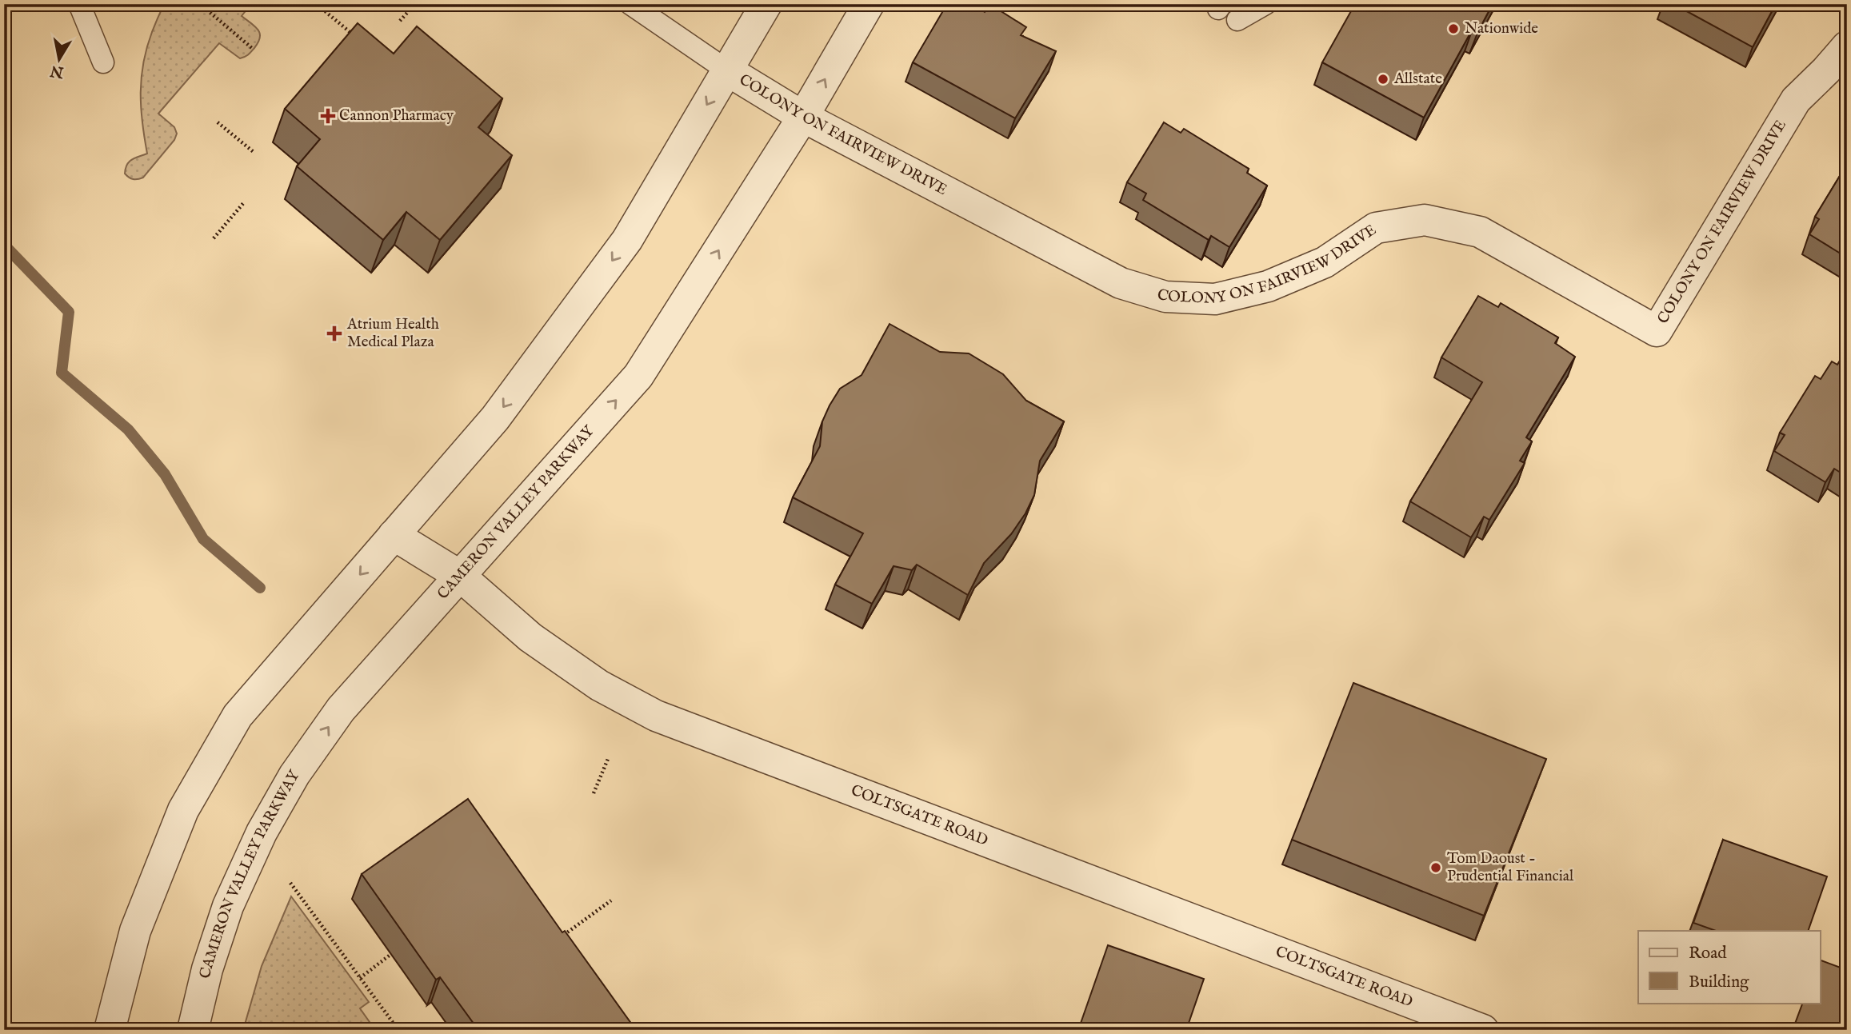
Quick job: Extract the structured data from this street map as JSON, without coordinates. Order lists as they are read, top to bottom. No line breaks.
{"streets":{"street":["COLONY ON FAIRVIEW DRIVE","CAMERON VALLEY PARKWAY","COLTSGATE ROAD"]},"crossings":[["COLONY ON FAIRVIEW DRIVE","CAMERON VALLEY PARKWAY"],["CAMERON VALLEY PARKWAY","COLTSGATE ROAD"]],"places":{"other":["Nationwide","Allstate","Tom Daoust - Prudential Financial"],"health":["Cannon Pharmacy","Atrium Health Medical Plaza"]},"legend":["Road","Building"],"north":"bottom"}
